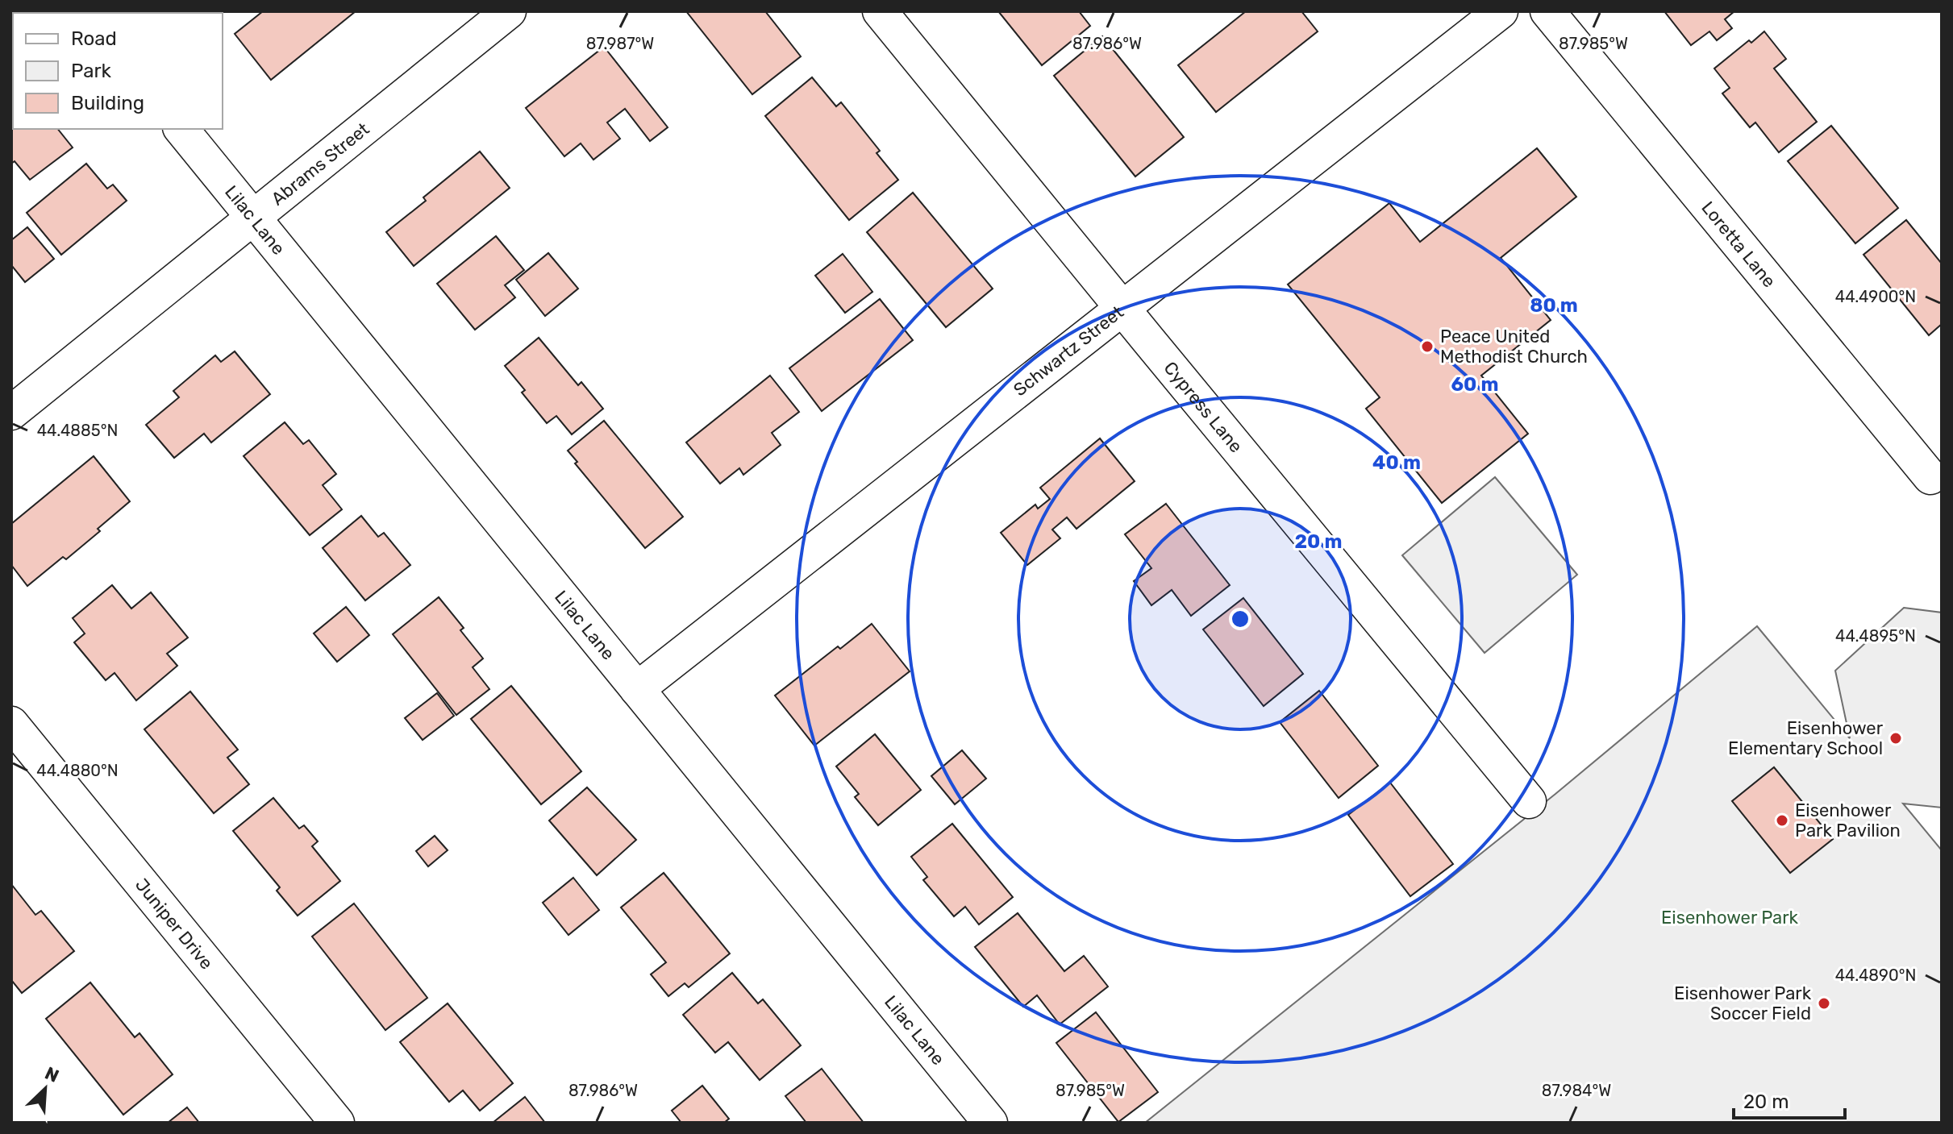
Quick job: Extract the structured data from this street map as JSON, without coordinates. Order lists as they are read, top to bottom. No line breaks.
{"streets":{"street":["Abrams Street","Lilac Lane","Loretta Lane","Schwartz Street","Cypress Lane","Juniper Drive"]},"crossings":[["Abrams Street","Lilac Lane"],["Lilac Lane","Schwartz Street"],["Schwartz Street","Cypress Lane"]],"parks":["Eisenhower Park"],"places":["Peace United Methodist Church","Eisenhower Elementary School","Eisenhower Park Pavilion","Eisenhower Park Soccer Field"],"legend":["Road","Park","Building"],"scale_bar":"20 m","north":"top right","coordinates":["87.987°W","87.986°W","87.985°W","44.4900°N","44.4885°N","44.4895°N","44.4880°N","44.4890°N","87.984°W"],"rings":["80 m","60 m","40 m","20 m"]}
